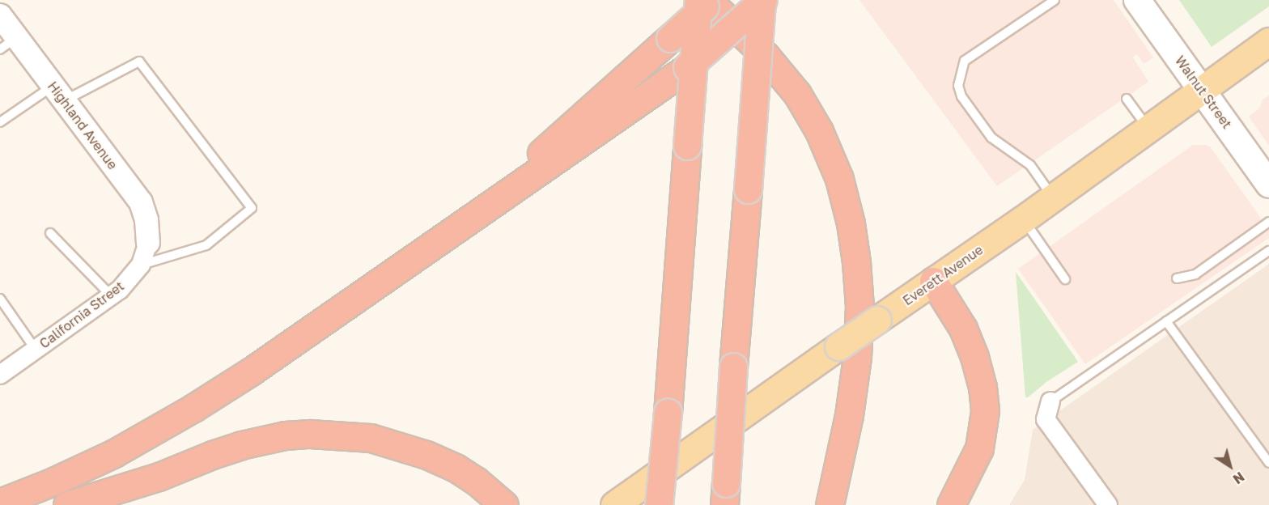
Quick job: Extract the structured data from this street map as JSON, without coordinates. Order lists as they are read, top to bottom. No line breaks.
{"streets":{"main road":["Walnut Street","Everett Avenue"],"street":["Highland Avenue","California Street"]},"crossings":[["Walnut Street","Everett Avenue"],["Highland Avenue","California Street"]],"north":"bottom right"}
